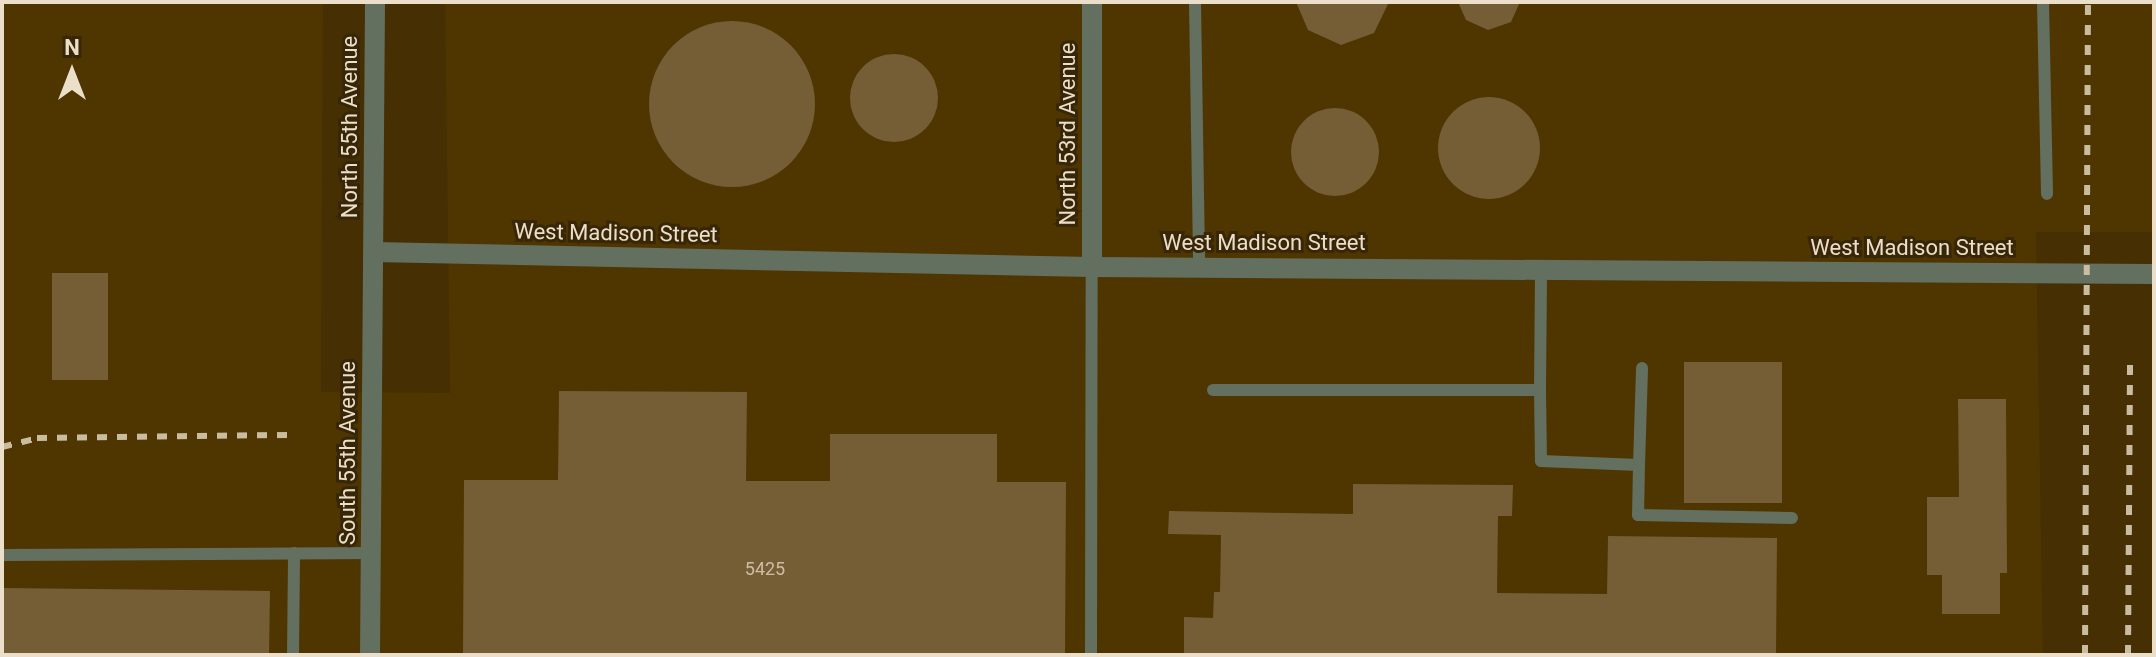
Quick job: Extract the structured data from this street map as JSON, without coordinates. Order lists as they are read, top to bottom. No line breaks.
{"streets":{"street":["North 55th Avenue","North 53rd Avenue","West Madison Street","South 55th Avenue"]},"crossings":[["North 55th Avenue","West Madison Street"],["North 55th Avenue","South 55th Avenue"],["North 53rd Avenue","West Madison Street"],["West Madison Street","South 55th Avenue"]],"house_numbers":["5425"],"north":"top"}
